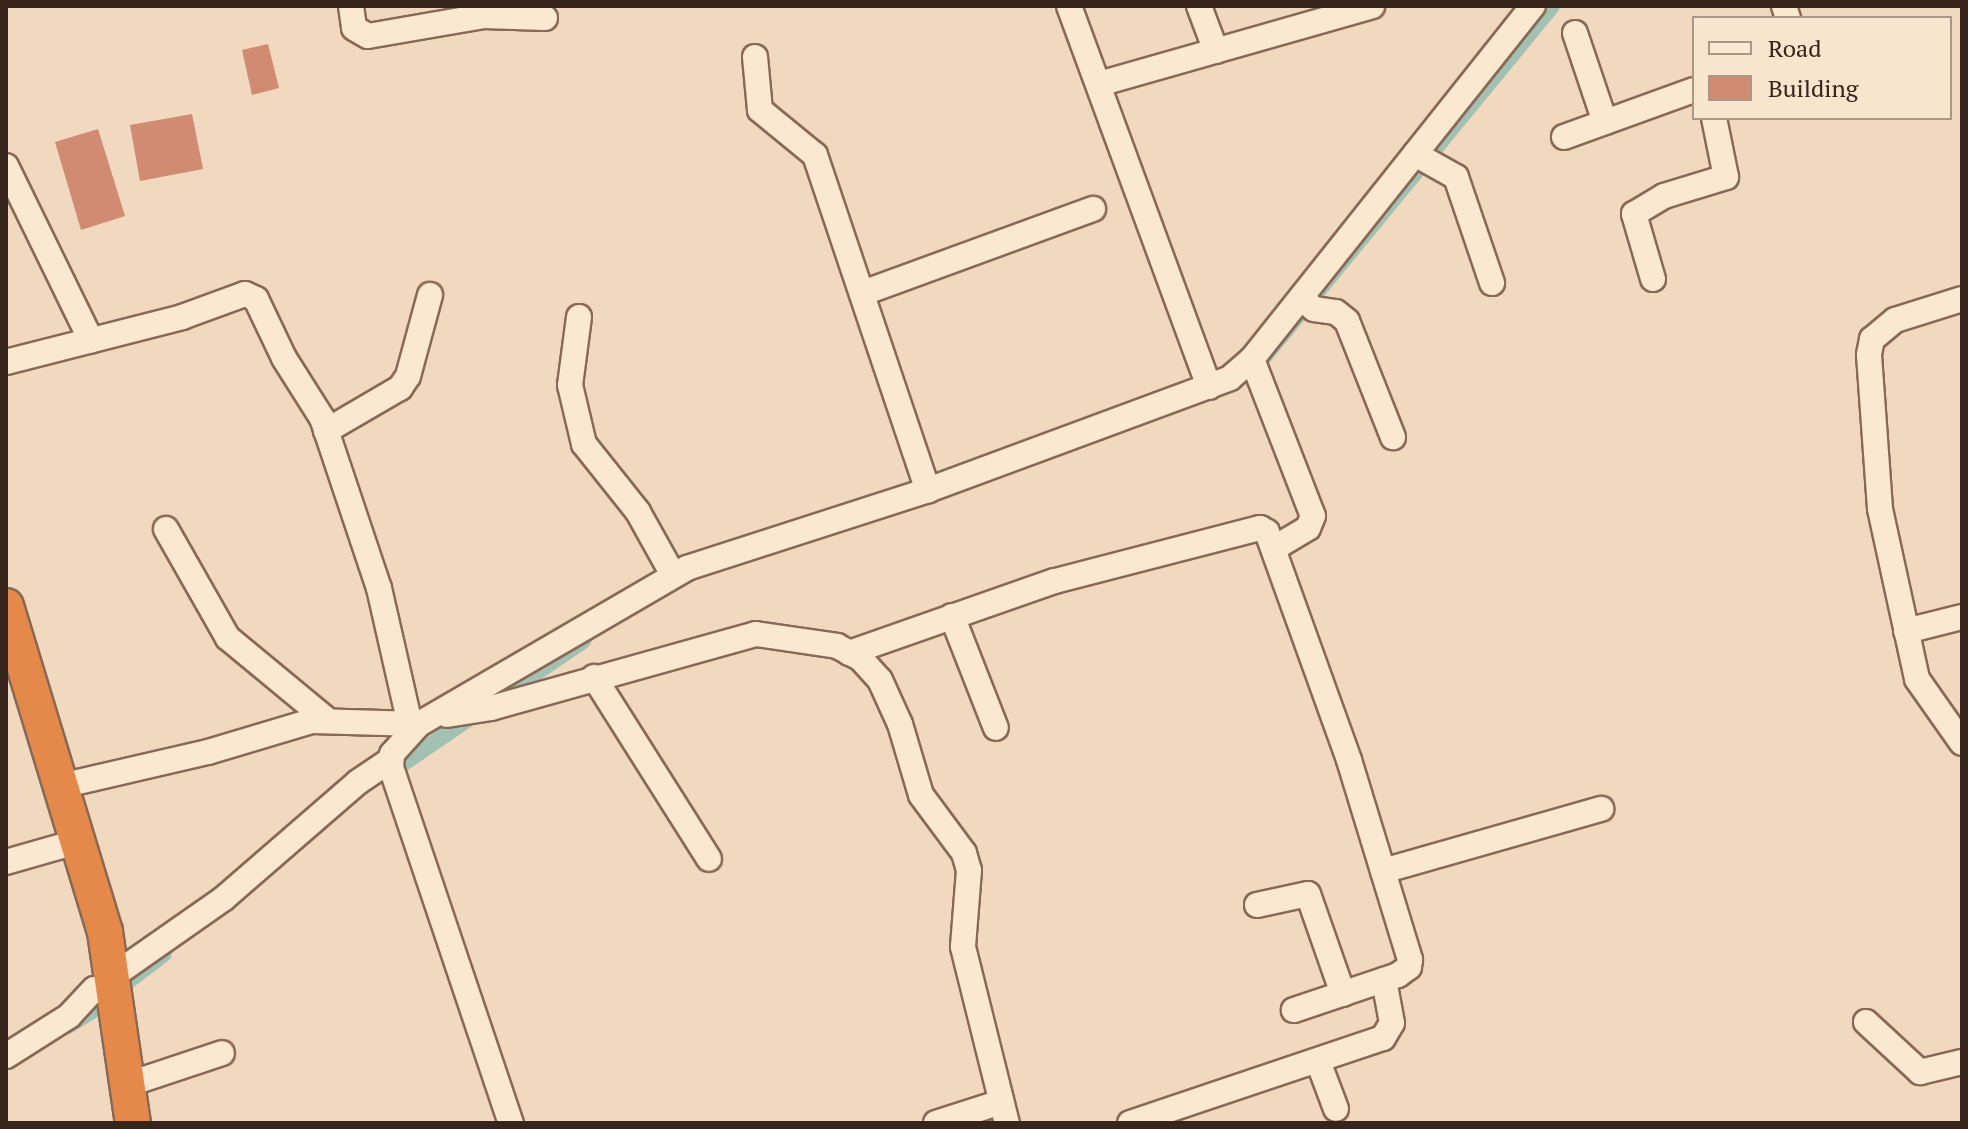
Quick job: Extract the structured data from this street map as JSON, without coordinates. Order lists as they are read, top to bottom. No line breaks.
{"legend":["Road","Building"]}
